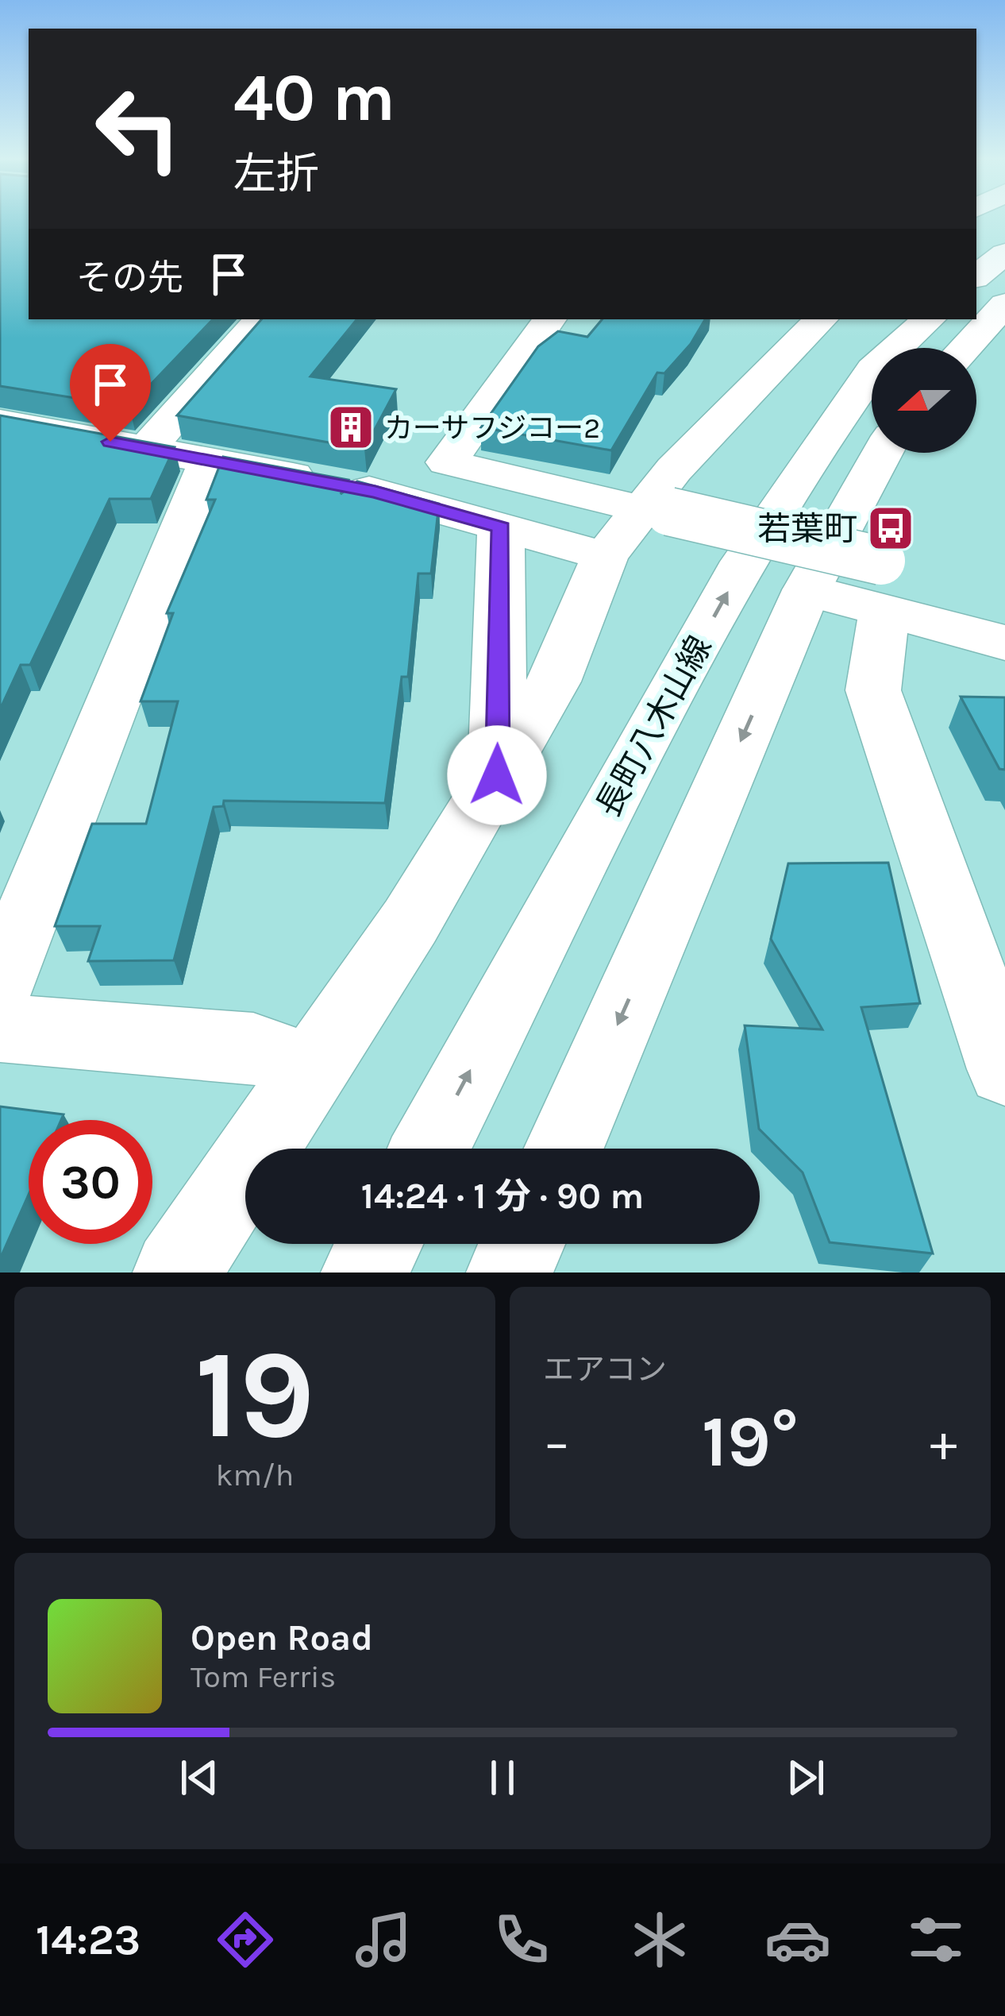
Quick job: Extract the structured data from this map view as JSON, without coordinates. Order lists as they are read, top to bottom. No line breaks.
{"streets":{"street":["長町八木山線"]},"places":{"building":["カーサフジコー2"],"bus stop":["若葉町"]},"north":"left","page":{"turn":["40 m","左折"],"then":"その先","limit":"30","trip":"14:24 · 1 分 · 90 m","tile":[["19","km/h"],"エアコン"],"heat":["−","19°","+"],"song":["Open Road","Tom Ferris"],"tabs":"14:23"}}
